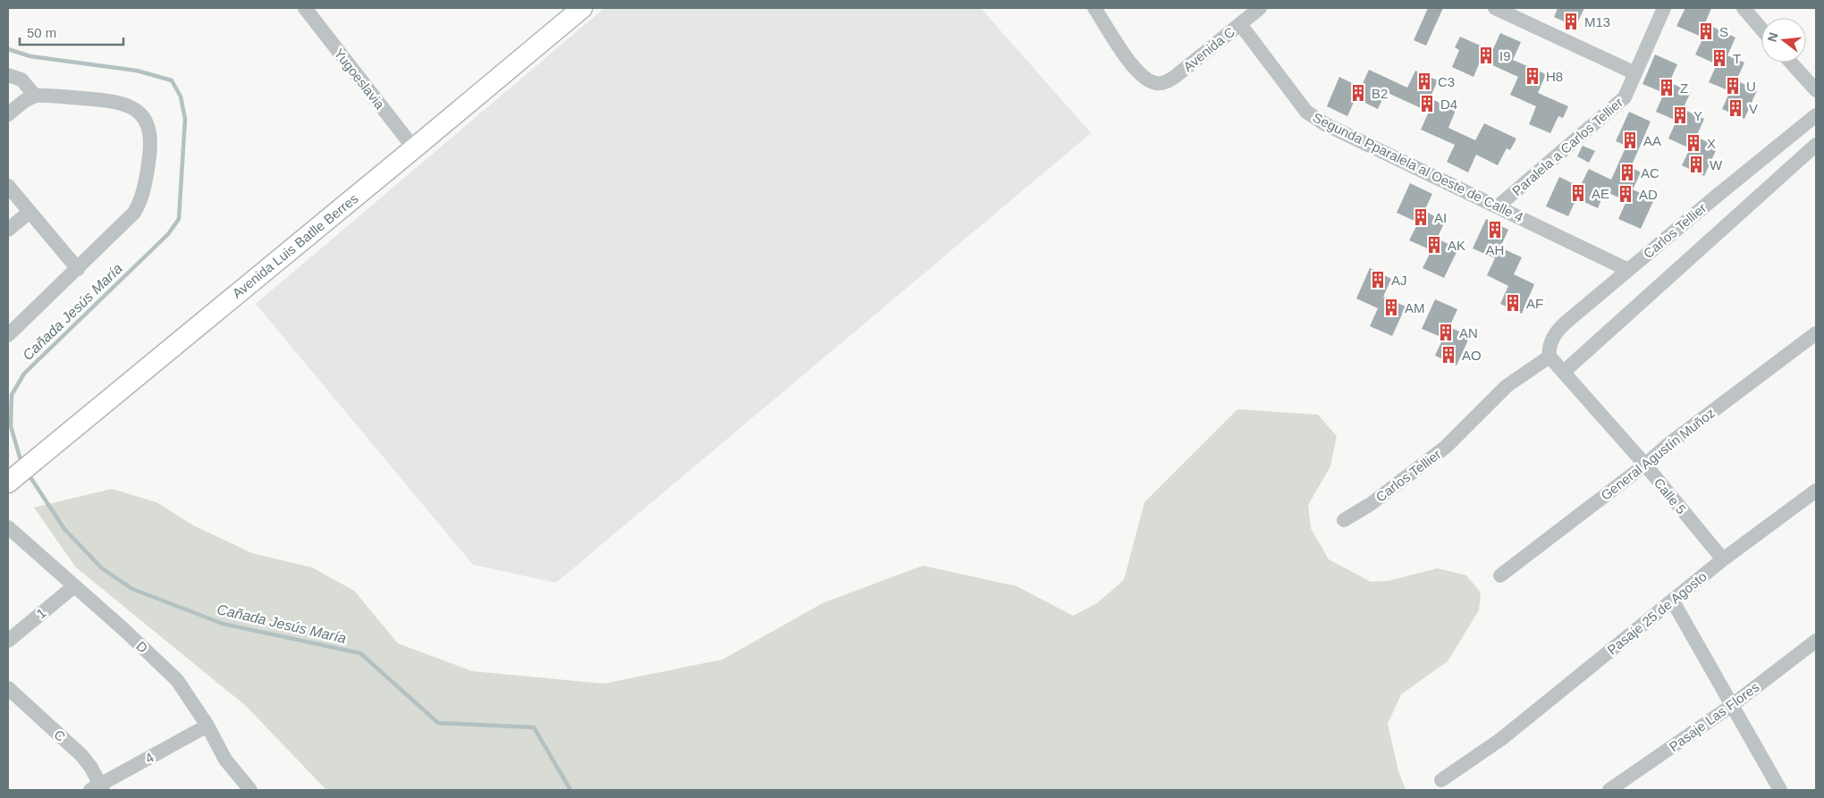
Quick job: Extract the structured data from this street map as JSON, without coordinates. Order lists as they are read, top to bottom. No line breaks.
{"streets":{"main road":["Avenida Luis Batlle Berres"],"street":["Avenida C","Yugoeslavia","Paralela a Carlos Tellier","Segunda Pparalela al Oeste de Calle 4","Carlos Tellier","General Agustín Muñoz","Calle 5","1","Pasaje 25 de Agosto","D","Pasaje Las Flores","C","4"]},"crossings":[["Avenida C","Segunda Pparalela al Oeste de Calle 4"],["Yugoeslavia","Avenida Luis Batlle Berres"],["Paralela a Carlos Tellier","Segunda Pparalela al Oeste de Calle 4"],["Segunda Pparalela al Oeste de Calle 4","Carlos Tellier"],["General Agustín Muñoz","Calle 5"],["Calle 5","Pasaje 25 de Agosto"],["1","D"],["D","4"],["C","4"]],"water":["Cañada Jesús María"],"places":{"building":["M13","S","I9","T","H8","C3","U","Z","B2","D4","V","Y","AA","X","W","AC","AE","AD","AI","AH","AK","AJ","AF","AM","AN","AO"]},"scale_bar":"50 m","north":"left"}
